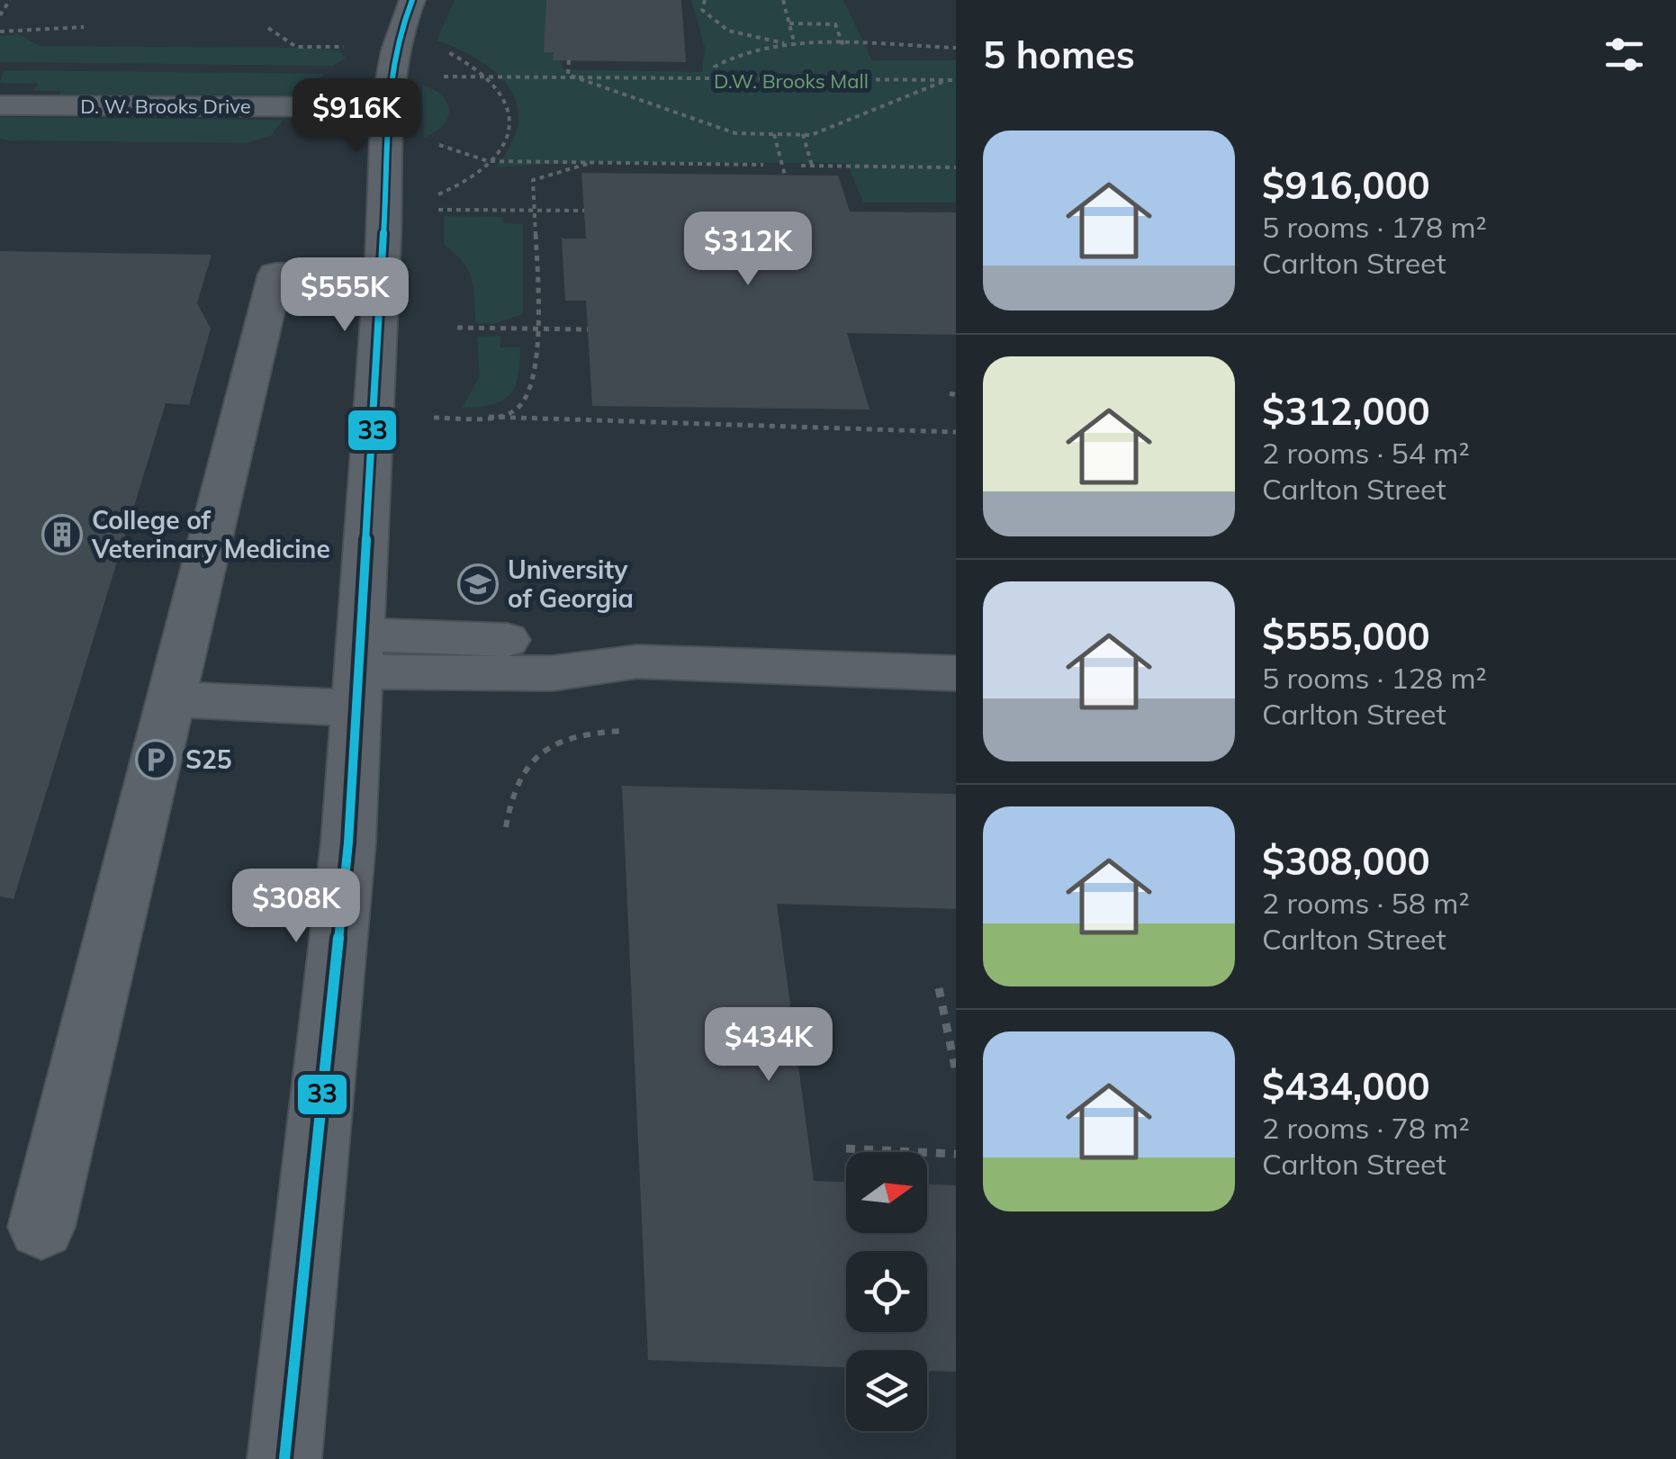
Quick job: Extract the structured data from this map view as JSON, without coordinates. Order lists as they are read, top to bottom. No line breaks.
{"streets":{"street":["D. W. Brooks Drive"]},"parks":["D.W. Brooks Mall"],"places":{"building":["College of Veterinary Medicine"],"school or university":["University of Georgia"],"parking":["S25"]},"lines":["transit line 33"],"north":"right","page":{"heading":"5 homes","price":["$916K","$312K","$555K","$308K","$434K"],"list":[{"name":"$916,000","note":"5 rooms · 178 m² · Carlton Street"},{"name":"$312,000","note":"2 rooms · 54 m² · Carlton Street"},{"name":"$555,000","note":"5 rooms · 128 m² · Carlton Street"},{"name":"$308,000","note":"2 rooms · 58 m² · Carlton Street"},{"name":"$434,000","note":"2 rooms · 78 m² · Carlton Street"}]}}
